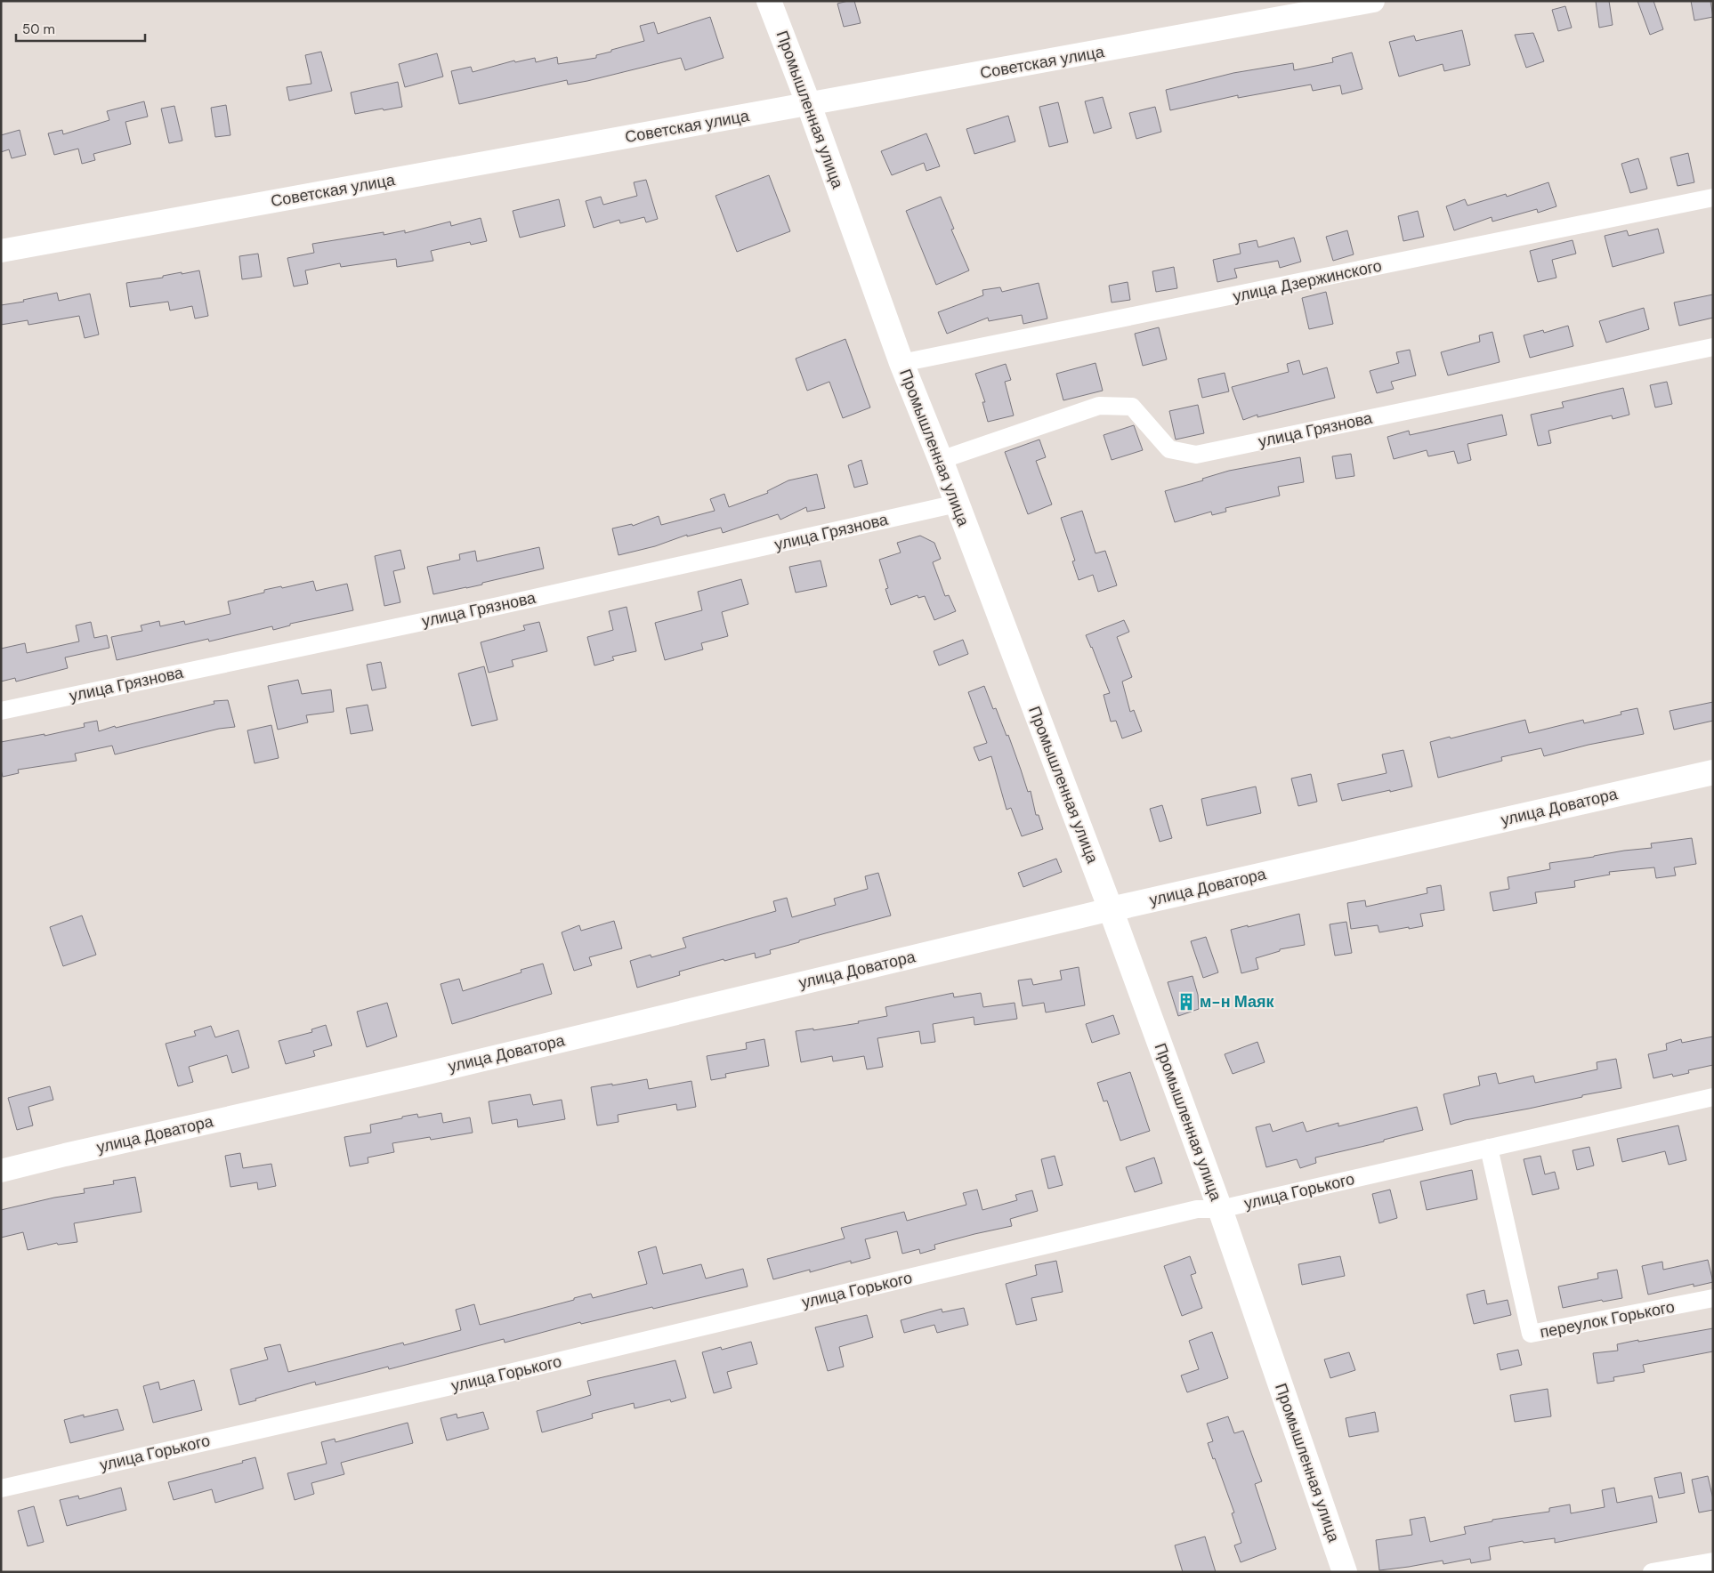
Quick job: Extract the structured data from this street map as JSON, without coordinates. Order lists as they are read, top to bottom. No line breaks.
{"streets":{"main road":["Промышленная улица","улица Доватора"],"street":["Советская улица","улица Дзержинского","улица Грязнова","улица Горького","переулок Горького"]},"crossings":[["Советская улица","Промышленная улица"],["Промышленная улица","улица Дзержинского"],["Промышленная улица","улица Грязнова"],["Промышленная улица","улица Доватора"],["Промышленная улица","улица Горького"],["улица Горького","переулок Горького"]],"places":{"building":["м-н Маяк"]},"scale_bar":"50 m"}
